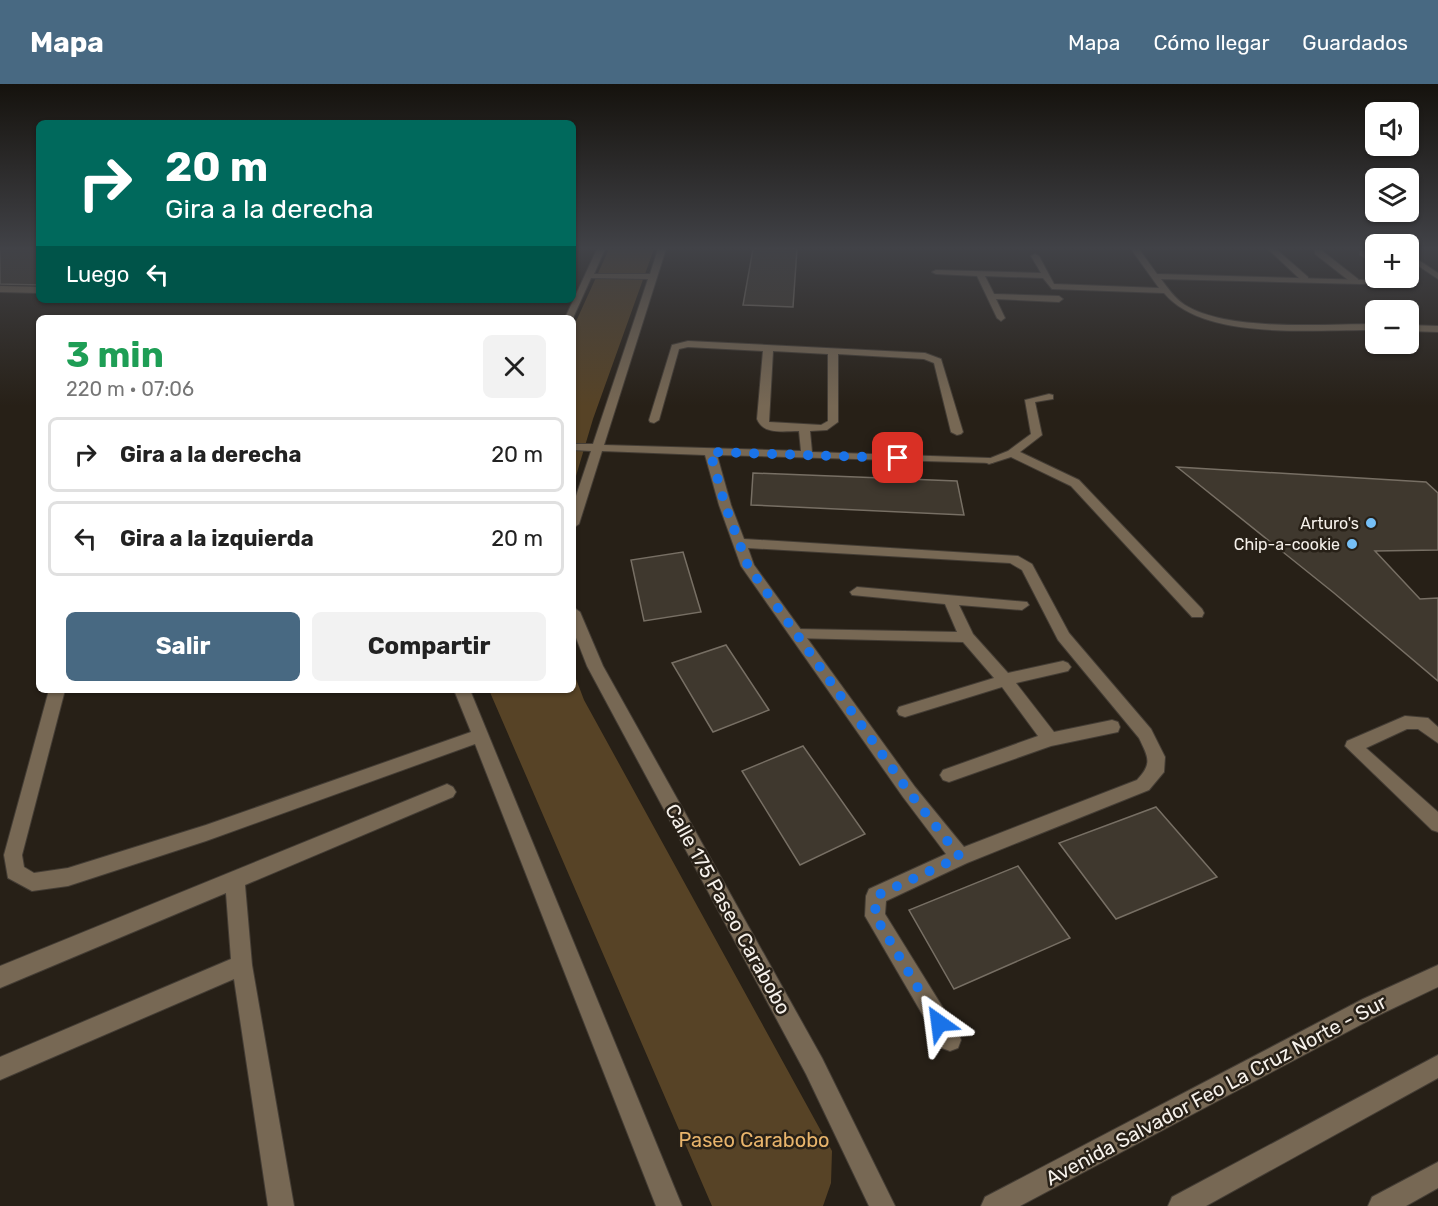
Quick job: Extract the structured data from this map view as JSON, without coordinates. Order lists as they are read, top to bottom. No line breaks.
{"streets":{"street":["Calle 175 Paseo Carabobo","Avenida Salvador Feo La Cruz Norte - Sur"]},"parks":["Paseo Carabobo"],"places":["Arturo's","Chip-a-cookie"],"page":{"header":"Mapa","nav":["Mapa","Cómo llegar","Guardados"],"map_buttons":["+","−"],"turn":["20 m","Gira a la derecha"],"then":"Luego","heading":["3 min","220 m · 07:06"],"list":[{"name":"Gira a la derecha","value":"20 m"},{"name":"Gira a la izquierda","value":"20 m"}],"buttons":["Salir","Compartir"]}}
